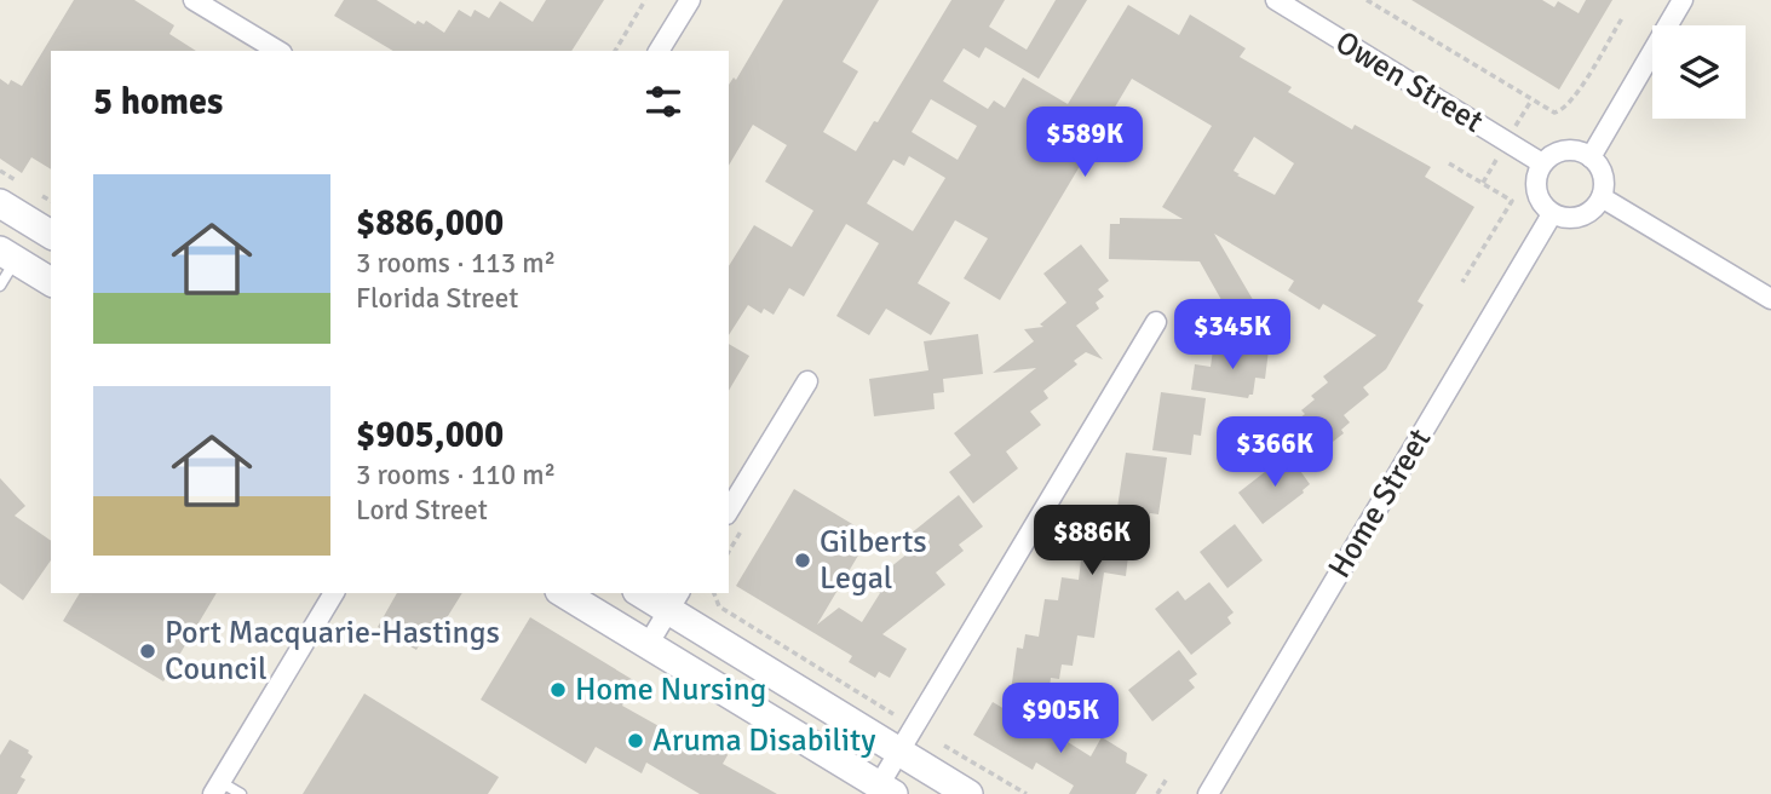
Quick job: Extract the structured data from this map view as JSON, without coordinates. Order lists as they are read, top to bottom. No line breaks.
{"streets":{"street":["Owen Street","Home Street"]},"crossings":[["Owen Street","Home Street"]],"places":["Gilberts Legal","Port Macquarie-Hastings Council","Home Nursing","Aruma Disability"],"page":{"heading":"5 homes","price":["$589K","$345K","$366K","$886K","$905K"],"list":[{"name":"$886,000","note":"3 rooms · 113 m² · Florida Street"},{"name":"$905,000","note":"3 rooms · 110 m² · Lord Street"}]}}
